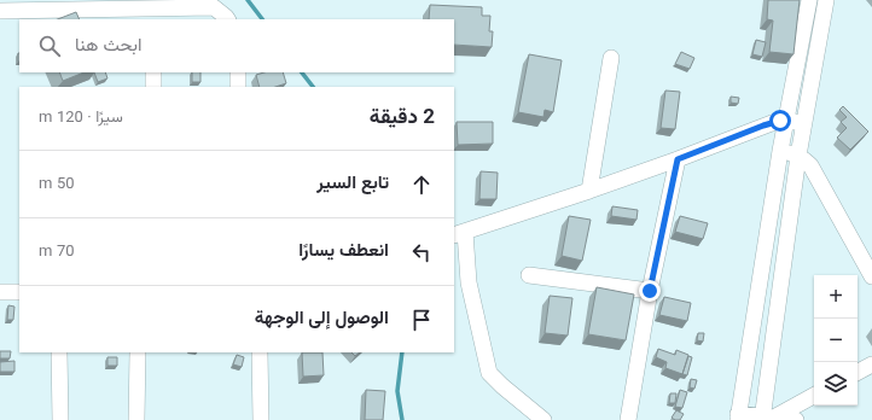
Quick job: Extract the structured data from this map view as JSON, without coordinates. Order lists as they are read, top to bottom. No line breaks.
{"page":{"search":"ابحث هنا","heading":["2 دقيقة","سيرًا · 120 m"],"list":[["تابع السير","50 m"],["انعطف يسارًا","70 m"],"الوصول إلى الوجهة"],"map_buttons":["+","−"]}}
